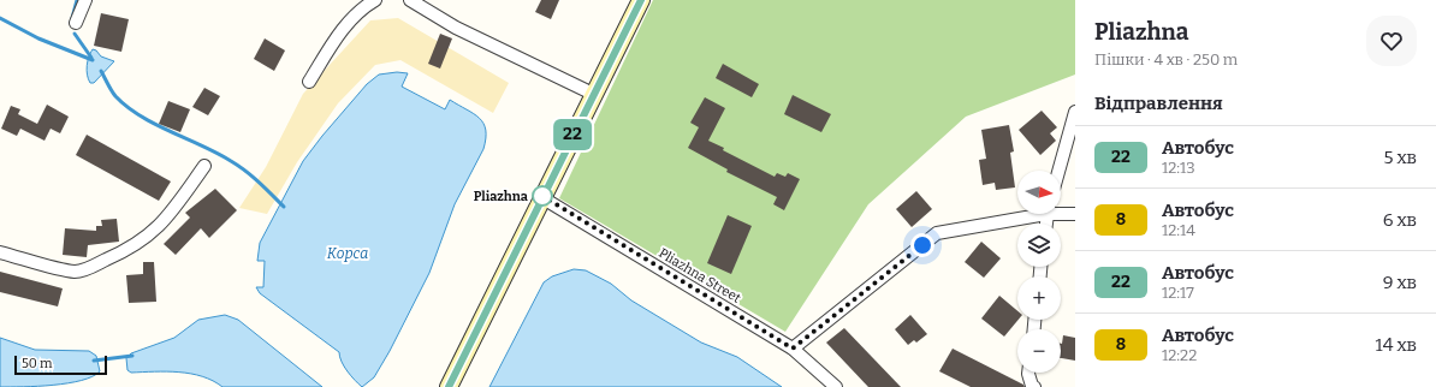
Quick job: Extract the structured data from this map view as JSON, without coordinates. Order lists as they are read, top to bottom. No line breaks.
{"streets":{"street":["Pliazhna Street"]},"water":["Корса"],"places":["Pliazhna"],"lines":["bus line 22"],"scale_bar":"50 m","north":"right","page":{"on_map":"22","heading":[["Pliazhna","Пішки · 4 хв · 250 m"],"Відправлення"],"list":[{"mark":"22","name":"Автобус","note":"12:13","value":"5 хв"},{"mark":"8","name":"Автобус","note":"12:14","value":"6 хв"},{"mark":"22","name":"Автобус","note":"12:17","value":"9 хв"},{"mark":"8","name":"Автобус","note":"12:22","value":"14 хв"}],"map_buttons":["+","−"],"scale":"50 m"}}
